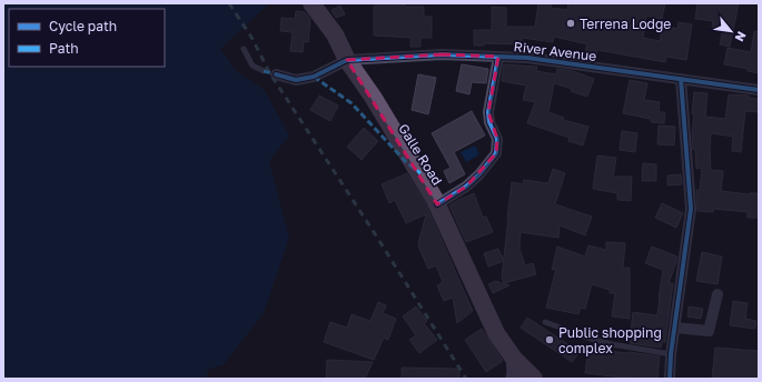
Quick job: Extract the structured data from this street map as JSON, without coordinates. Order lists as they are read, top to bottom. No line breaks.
{"streets":{"highway":["Galle Road"],"street":["River Avenue"]},"crossings":[["River Avenue","Galle Road"]],"places":["Terrena Lodge","Public shopping complex"],"legend":["Cycle path","Path"],"north":"bottom right"}
